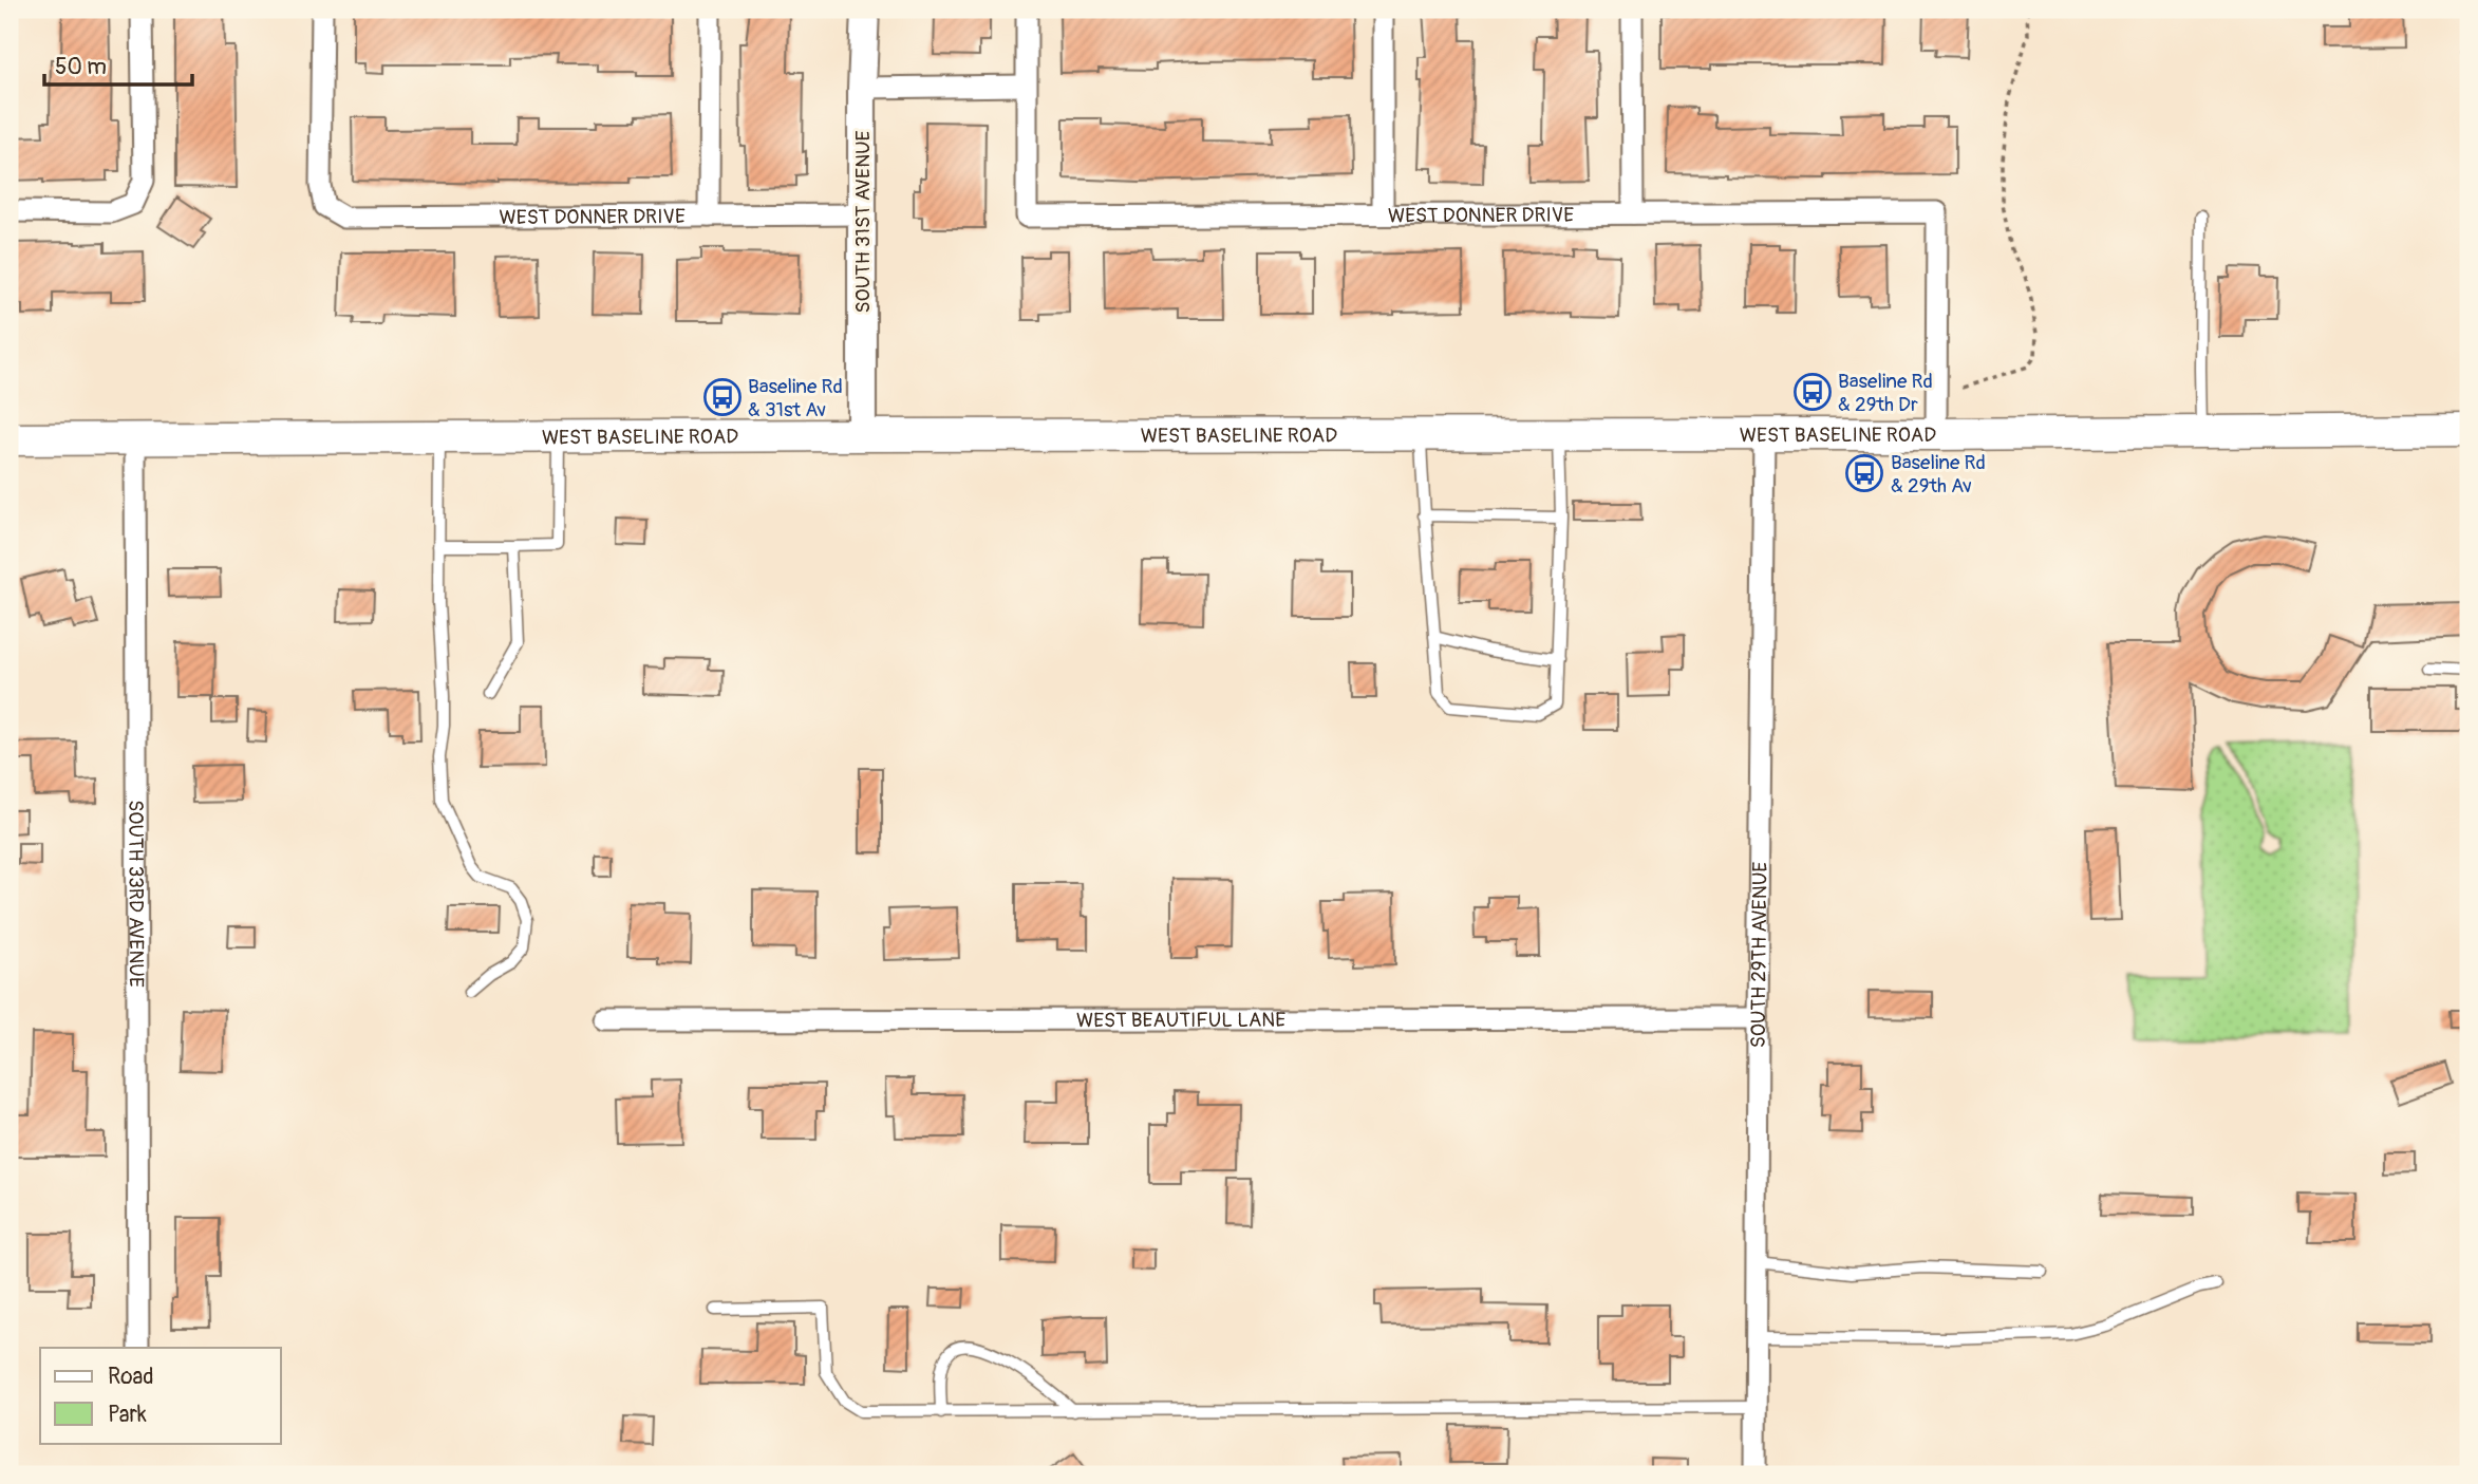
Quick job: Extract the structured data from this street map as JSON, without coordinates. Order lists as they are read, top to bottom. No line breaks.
{"streets":{"main road":["WEST BASELINE ROAD"],"street":["WEST DONNER DRIVE","SOUTH 31ST AVENUE","SOUTH 33RD AVENUE","SOUTH 29TH AVENUE","WEST BEAUTIFUL LANE"]},"crossings":[["WEST DONNER DRIVE","SOUTH 31ST AVENUE"],["WEST DONNER DRIVE","WEST BASELINE ROAD"],["SOUTH 31ST AVENUE","WEST BASELINE ROAD"],["WEST BASELINE ROAD","SOUTH 33RD AVENUE"],["WEST BASELINE ROAD","SOUTH 29TH AVENUE"],["SOUTH 29TH AVENUE","WEST BEAUTIFUL LANE"]],"places":{"bus stop":["Baseline Rd & 29th Dr","Baseline Rd & 31st Av","Baseline Rd & 29th Av"]},"legend":["Road","Park"],"scale_bar":"50 m"}
